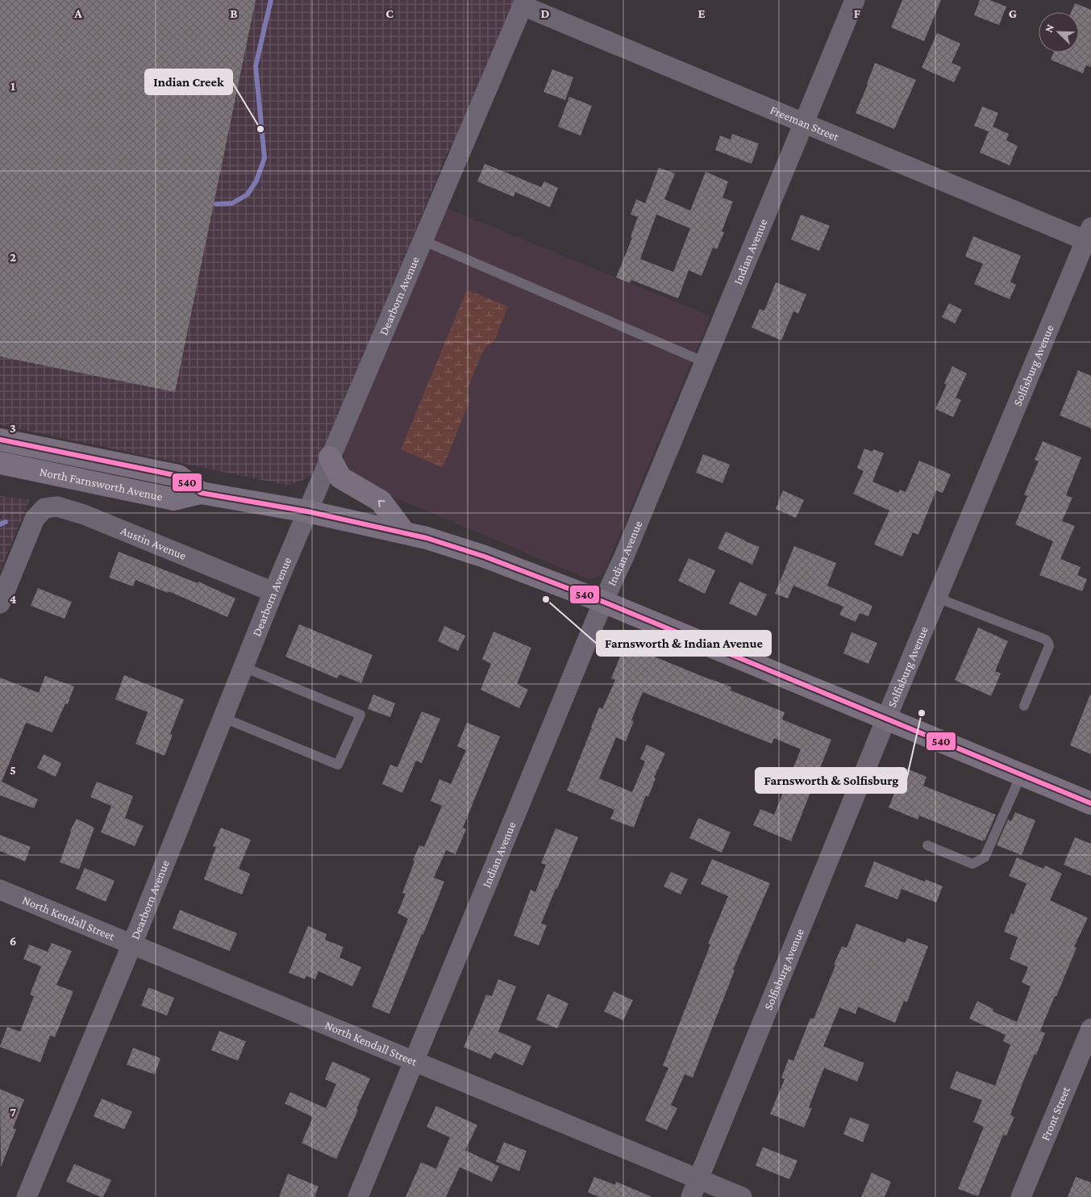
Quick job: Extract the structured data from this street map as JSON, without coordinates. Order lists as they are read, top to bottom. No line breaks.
{"streets":{"main road":["North Farnsworth Avenue"],"street":["Freeman Street","Indian Avenue","Dearborn Avenue","Solfisburg Avenue","Austin Avenue","North Kendall Street","Front Street"]},"crossings":[["Freeman Street","Indian Avenue"],["Freeman Street","Dearborn Avenue"],["Freeman Street","Solfisburg Avenue"],["Indian Avenue","North Farnsworth Avenue"],["Indian Avenue","North Kendall Street"],["Dearborn Avenue","North Farnsworth Avenue"],["Dearborn Avenue","Austin Avenue"],["Dearborn Avenue","North Kendall Street"],["Solfisburg Avenue","North Farnsworth Avenue"],["Solfisburg Avenue","North Kendall Street"]],"places":["Indian Creek","Farnsworth & Indian Avenue","Farnsworth & Solfisburg"],"lines":["transit line 540"],"north":"top left","grid":{"columns":["A","B","C","D","E","F","G"],"rows":["1","2","3","4","5","6","7"]}}
